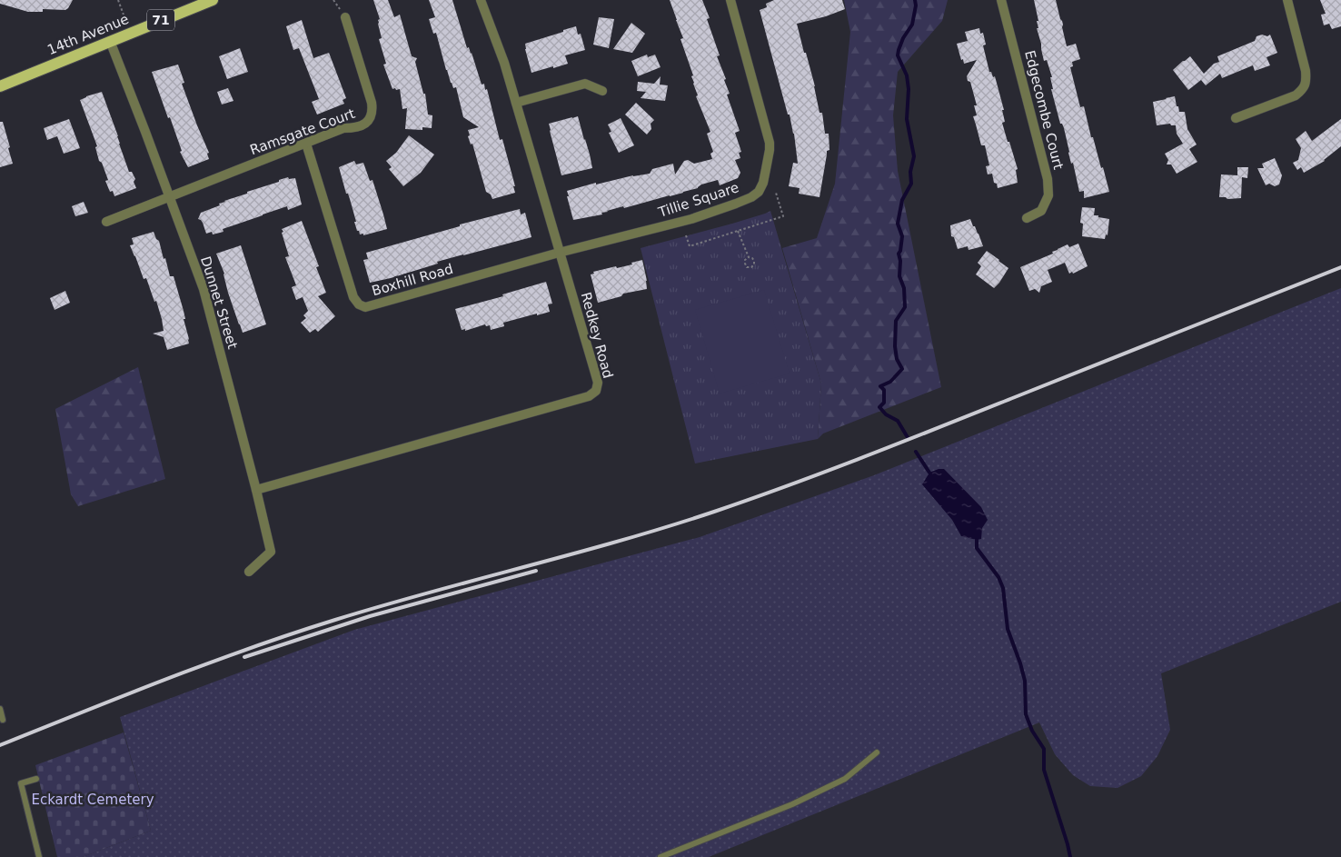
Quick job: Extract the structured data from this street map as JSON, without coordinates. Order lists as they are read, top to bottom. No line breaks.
{"streets":{"main road":["71","14th Avenue"],"street":["Edgecombe Court","Ramsgate Court","Tillie Square","Boxhill Road","Dunnet Street","Redkey Road"]},"crossings":[["14th Avenue","Dunnet Street"],["Ramsgate Court","Boxhill Road"],["Ramsgate Court","Dunnet Street"],["Tillie Square","Boxhill Road"],["Tillie Square","Redkey Road"],["Boxhill Road","Redkey Road"],["Dunnet Street","Redkey Road"]],"parks":["Eckardt Cemetery"]}
